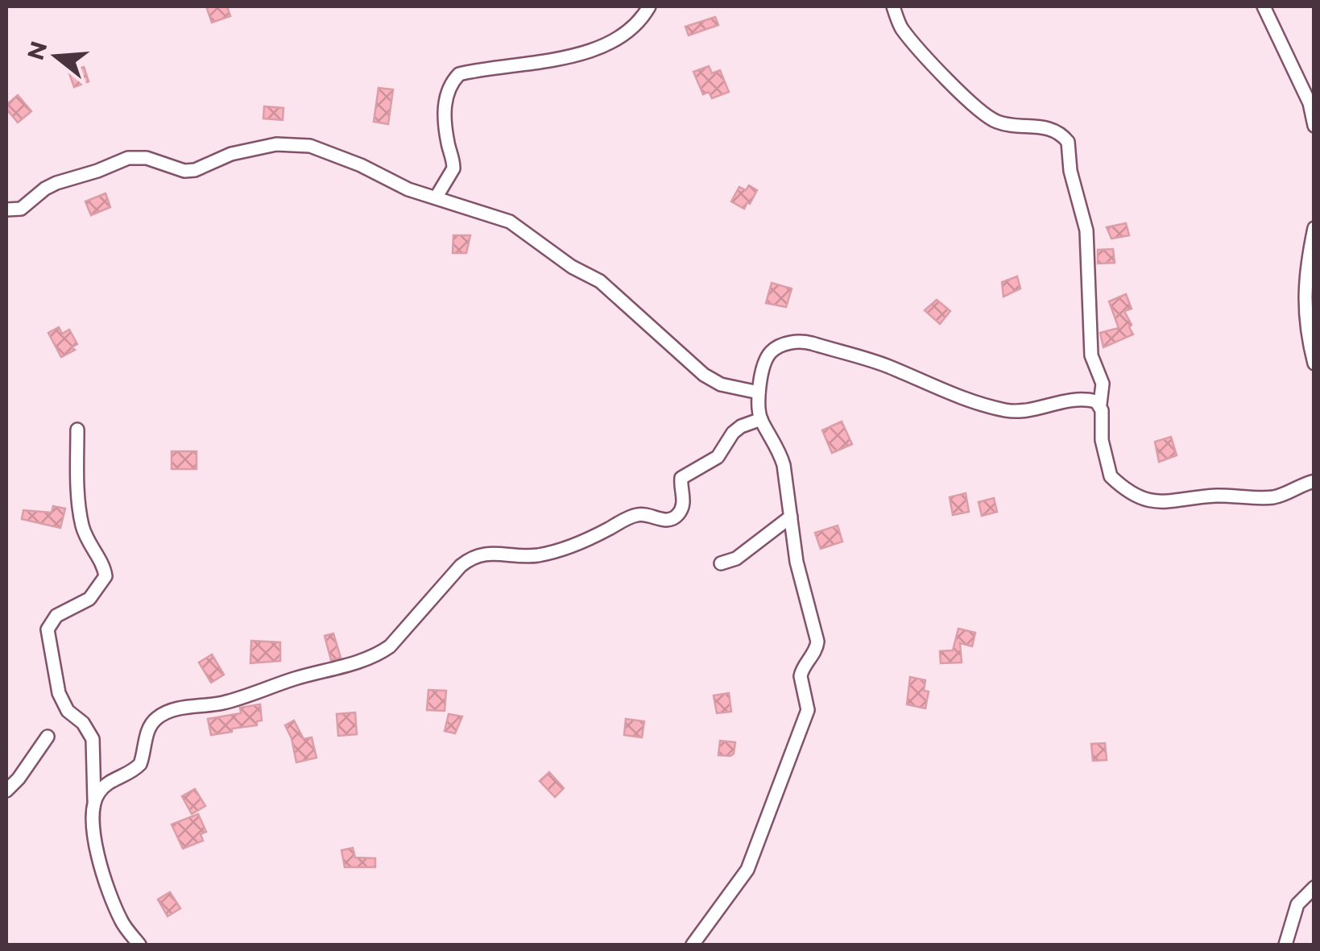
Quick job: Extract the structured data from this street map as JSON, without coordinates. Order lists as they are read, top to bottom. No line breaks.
{"north":"left"}
